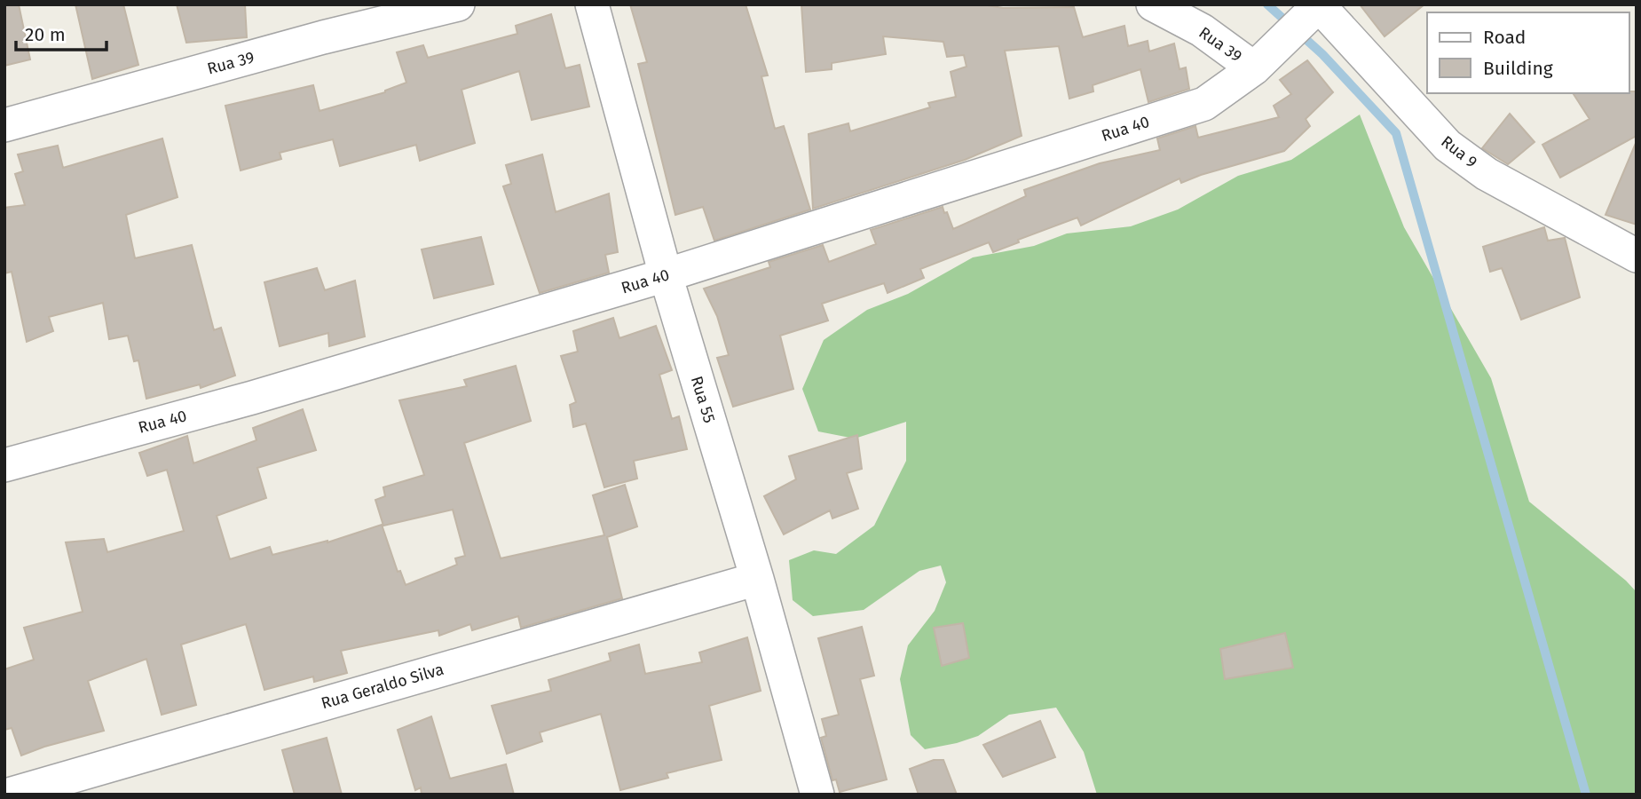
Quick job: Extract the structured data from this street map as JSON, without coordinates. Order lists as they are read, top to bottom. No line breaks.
{"streets":{"street":["Rua 39","Rua 40","Rua 9","Rua 55","Rua Geraldo Silva"]},"crossings":[["Rua 39","Rua 40"],["Rua 40","Rua 9"],["Rua 40","Rua 55"],["Rua 55","Rua Geraldo Silva"]],"legend":["Road","Building"],"scale_bar":"20 m"}
